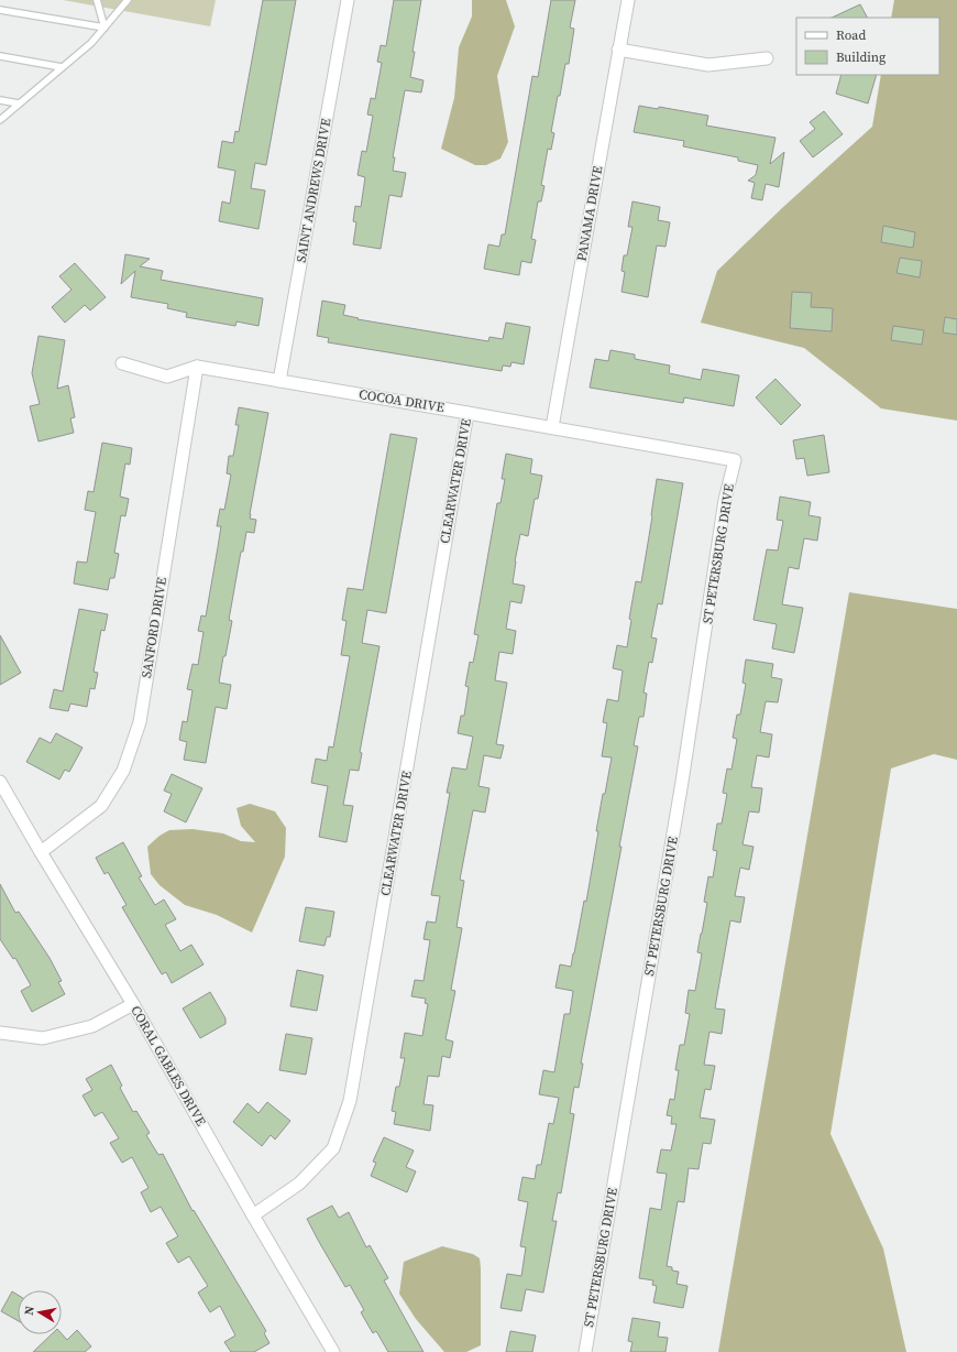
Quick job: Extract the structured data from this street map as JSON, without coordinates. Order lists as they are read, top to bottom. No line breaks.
{"streets":{"street":["SAINT ANDREWS DRIVE","PANAMA DRIVE","COCOA DRIVE","CLEARWATER DRIVE","ST PETERSBURG DRIVE","SANFORD DRIVE","CORAL GABLES DRIVE"]},"crossings":[["SAINT ANDREWS DRIVE","COCOA DRIVE"],["PANAMA DRIVE","COCOA DRIVE"],["COCOA DRIVE","CLEARWATER DRIVE"],["COCOA DRIVE","ST PETERSBURG DRIVE"],["COCOA DRIVE","SANFORD DRIVE"],["CLEARWATER DRIVE","CORAL GABLES DRIVE"],["SANFORD DRIVE","CORAL GABLES DRIVE"]],"legend":["Road","Building"],"north":"left"}
